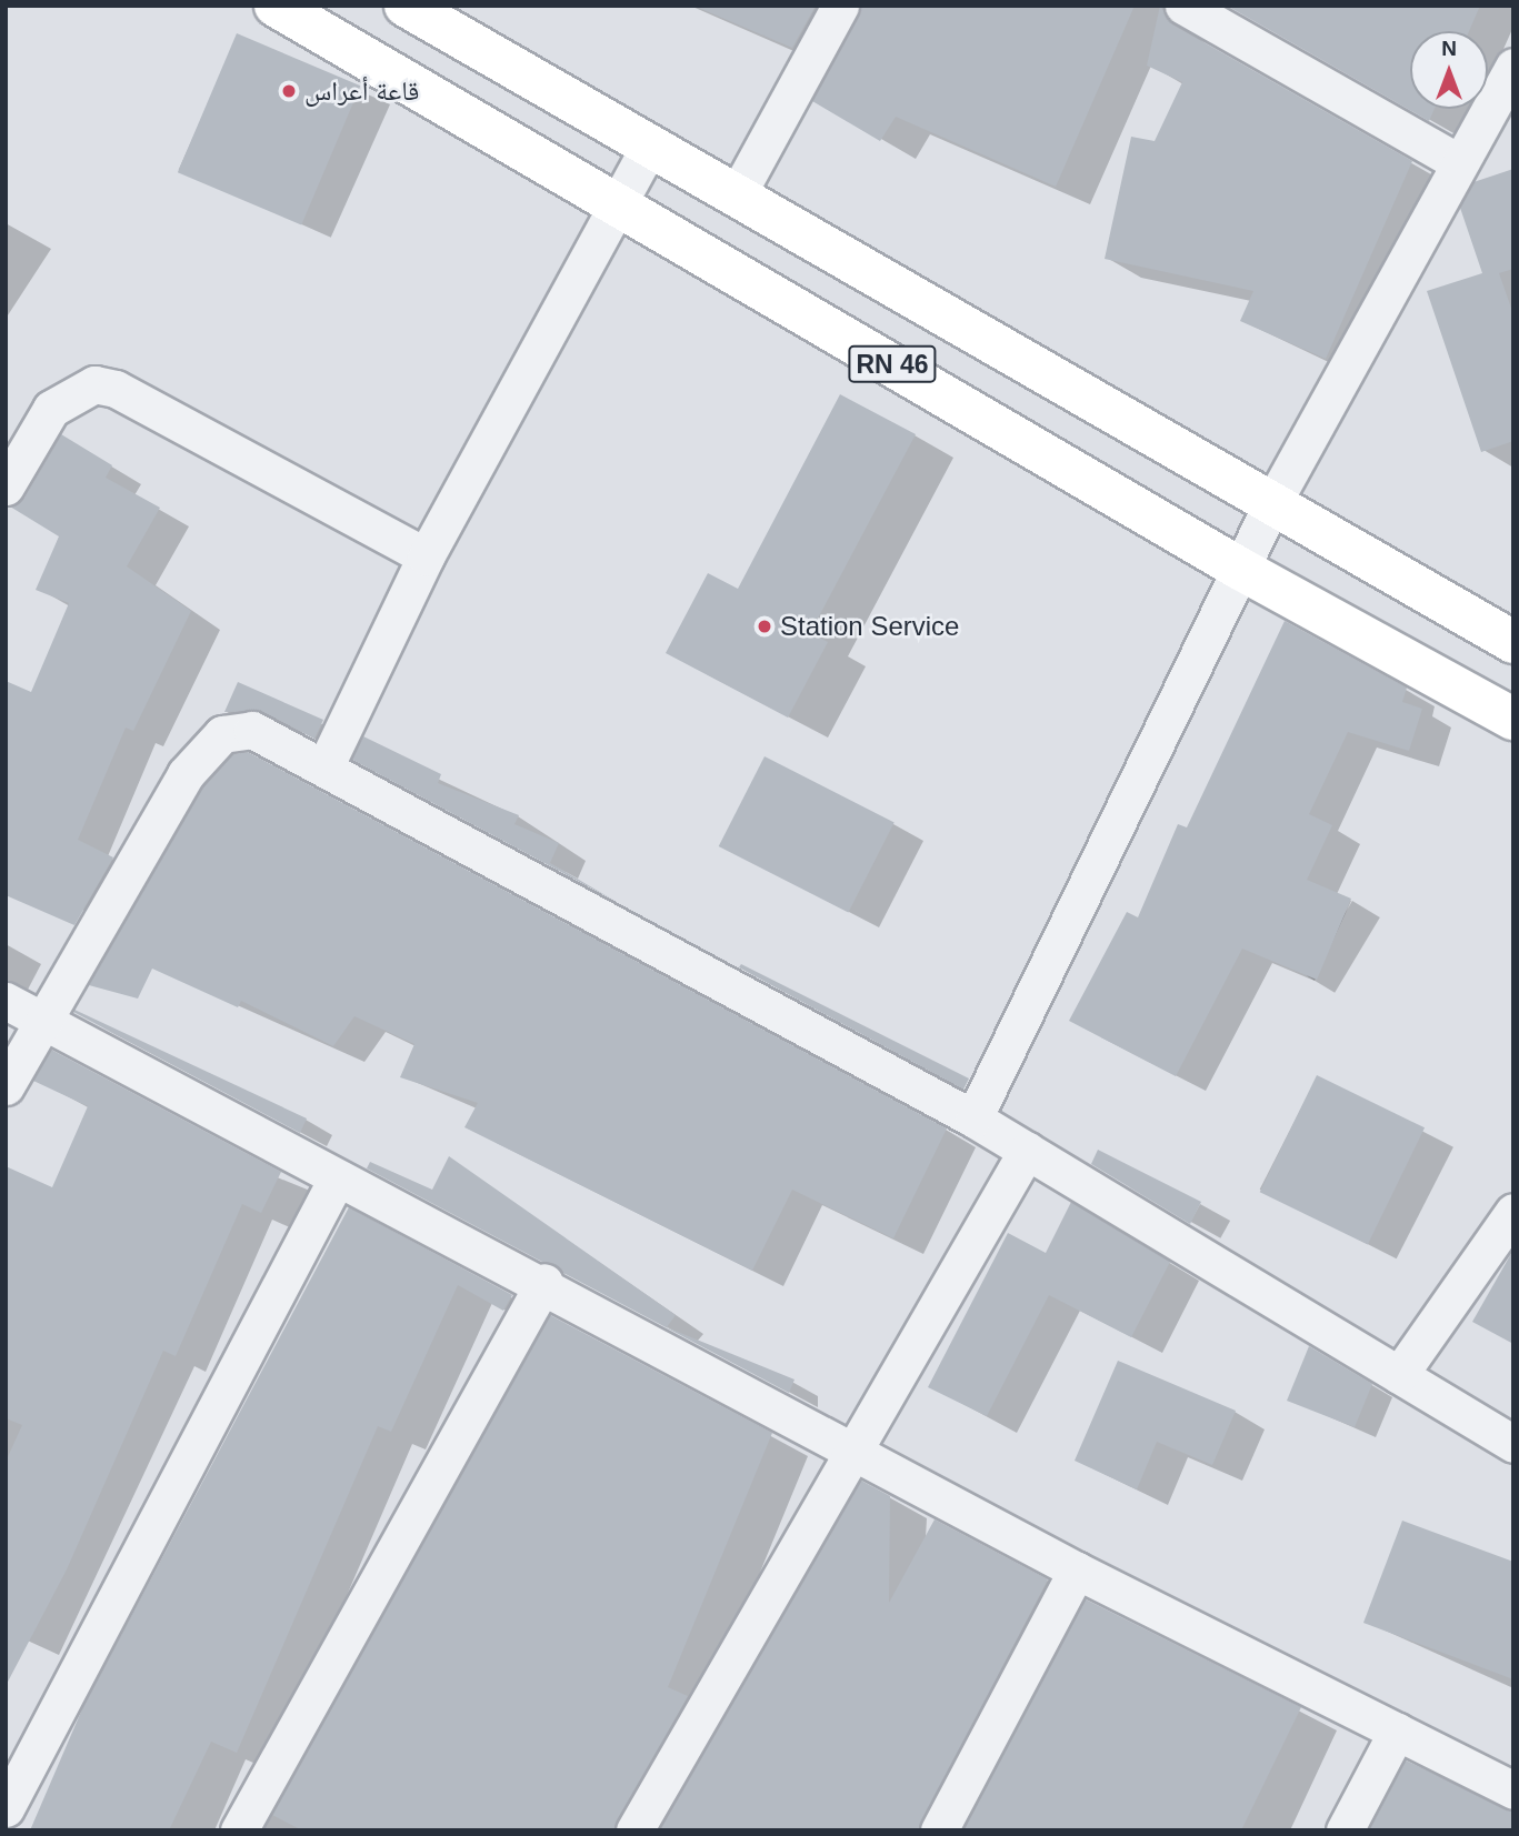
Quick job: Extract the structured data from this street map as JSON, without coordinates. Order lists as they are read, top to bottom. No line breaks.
{"streets":{"main road":["RN 46"]},"places":["قاعة أعراس","Station Service"],"north":"top"}
